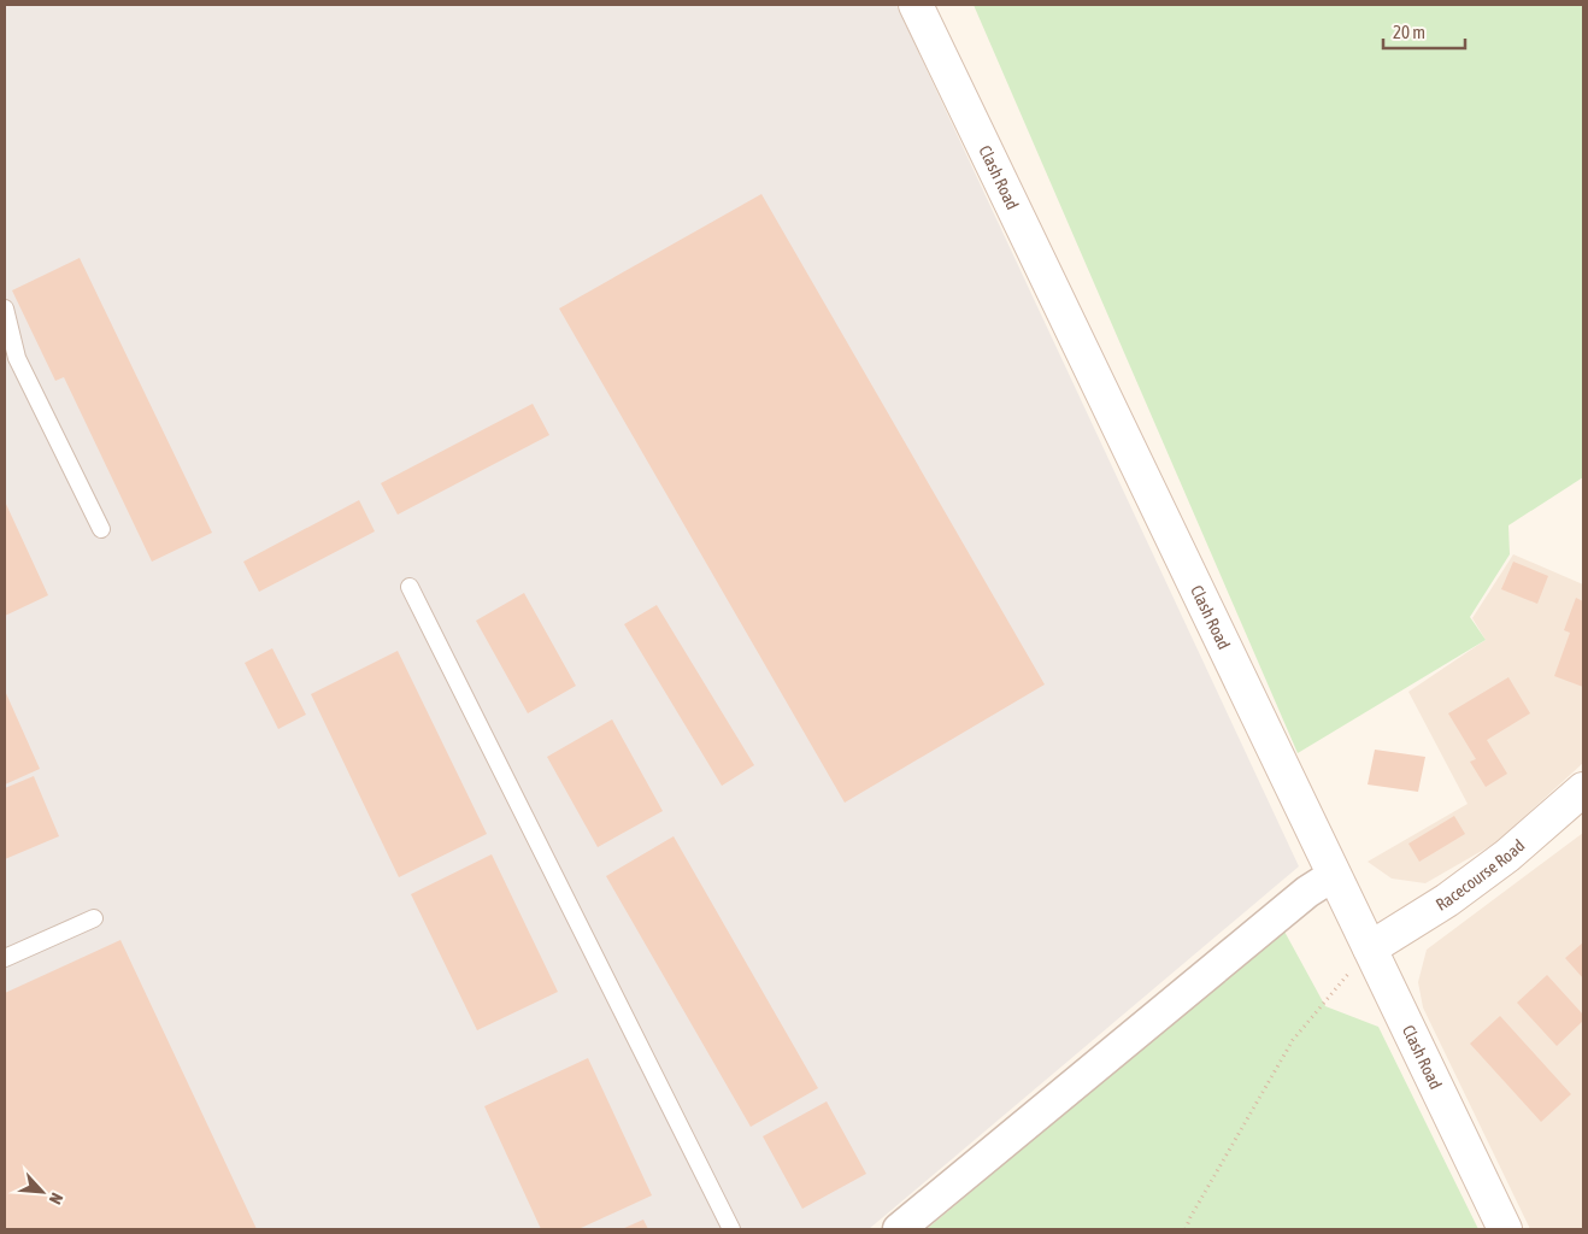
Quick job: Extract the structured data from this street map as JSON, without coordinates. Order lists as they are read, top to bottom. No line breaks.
{"streets":{"street":["Clash Road","Racecourse Road"]},"crossings":[["Clash Road","Racecourse Road"]],"scale_bar":"20 m","north":"bottom right"}
